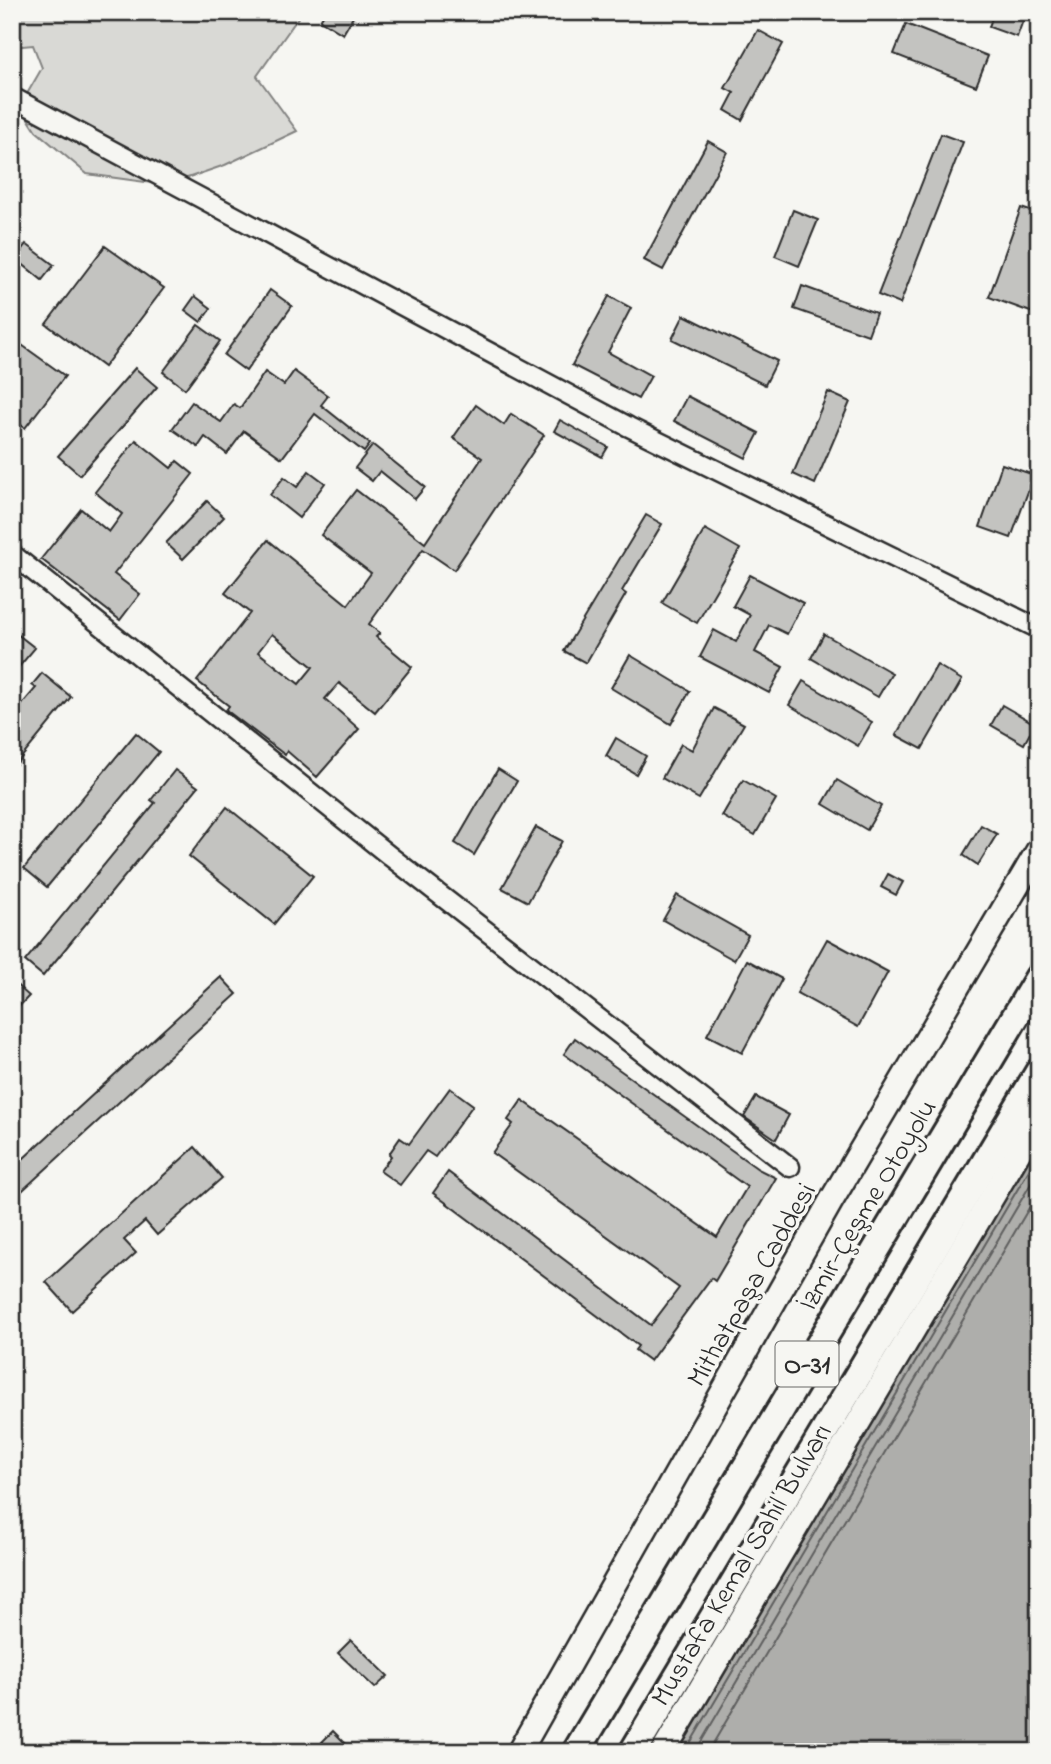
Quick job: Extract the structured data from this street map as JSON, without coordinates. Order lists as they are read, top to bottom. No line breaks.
{"streets":{"highway":["İzmir-Çeşme Otoyolu","O-31"],"main road":["Mithatpaşa Caddesi","Mustafa Kemal Sahil Bulvarı"]}}
